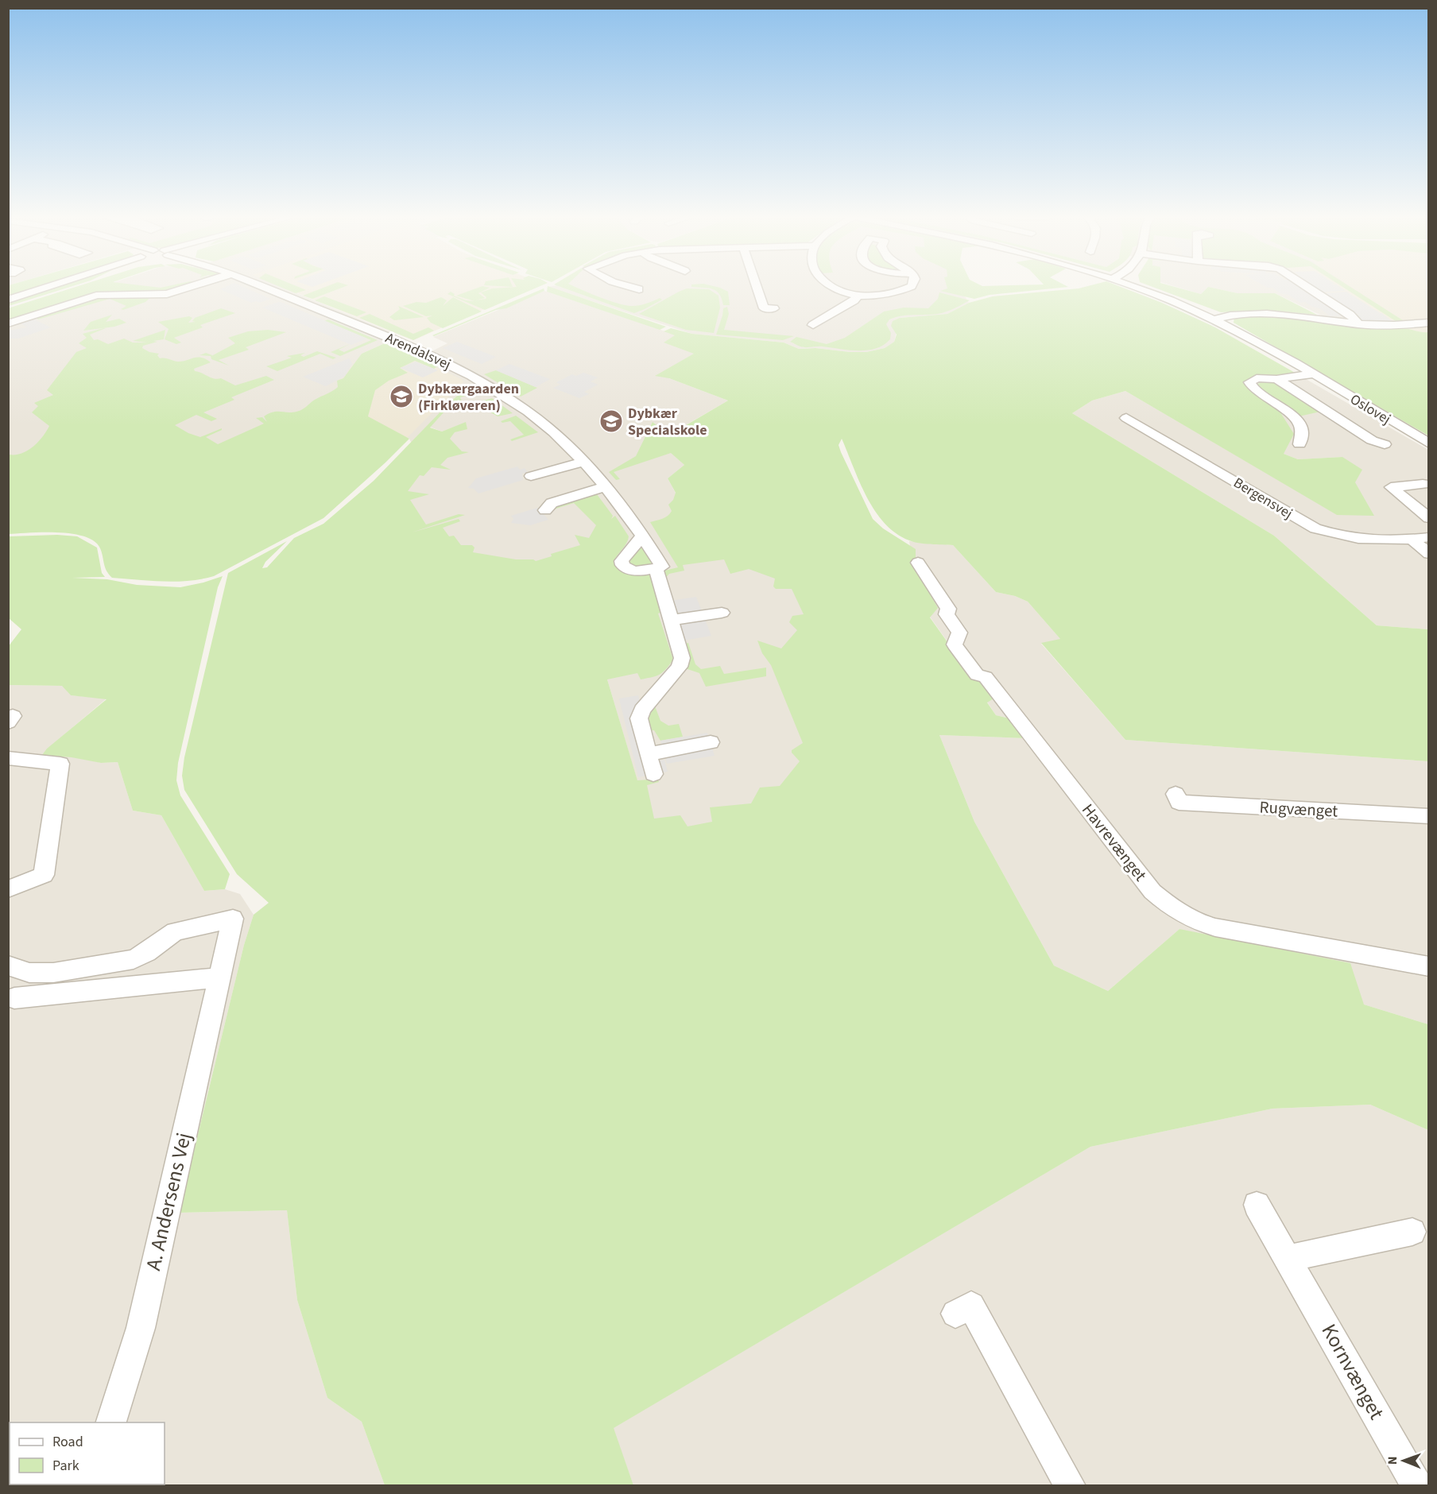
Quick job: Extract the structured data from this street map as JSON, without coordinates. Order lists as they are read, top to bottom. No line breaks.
{"streets":{"street":["Arendalsvej","Oslovej","Bergensvej","Rugvænget","Havrevænget","A. Andersens Vej","Kornvænget"]},"places":{"school or university":["Dybkærgaarden (Firkløveren)","Dybkær Specialskole"]},"legend":["Road","Park"],"north":"left"}
